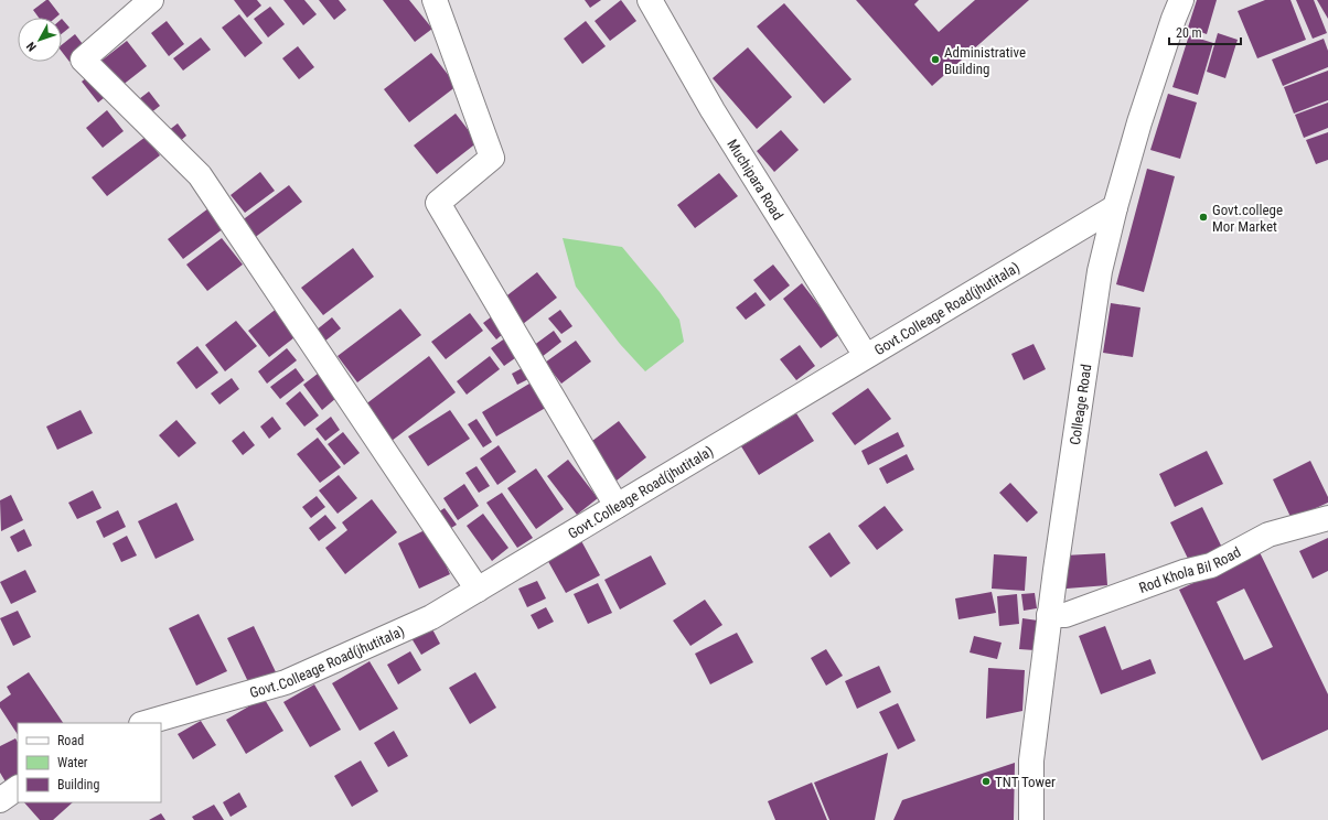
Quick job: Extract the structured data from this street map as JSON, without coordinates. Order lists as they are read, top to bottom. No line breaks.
{"streets":{"street":["Muchipara Road","Govt.Colleage Road(jhutitala)","Colleage Road","Rod Khola Bil Road"]},"crossings":[["Muchipara Road","Govt.Colleage Road(jhutitala)"],["Govt.Colleage Road(jhutitala)","Colleage Road"],["Colleage Road","Rod Khola Bil Road"]],"places":["Administrative Building","Govt.college Mor Market","TNT Tower"],"legend":["Road","Water","Building"],"scale_bar":"20 m","north":"bottom left"}
